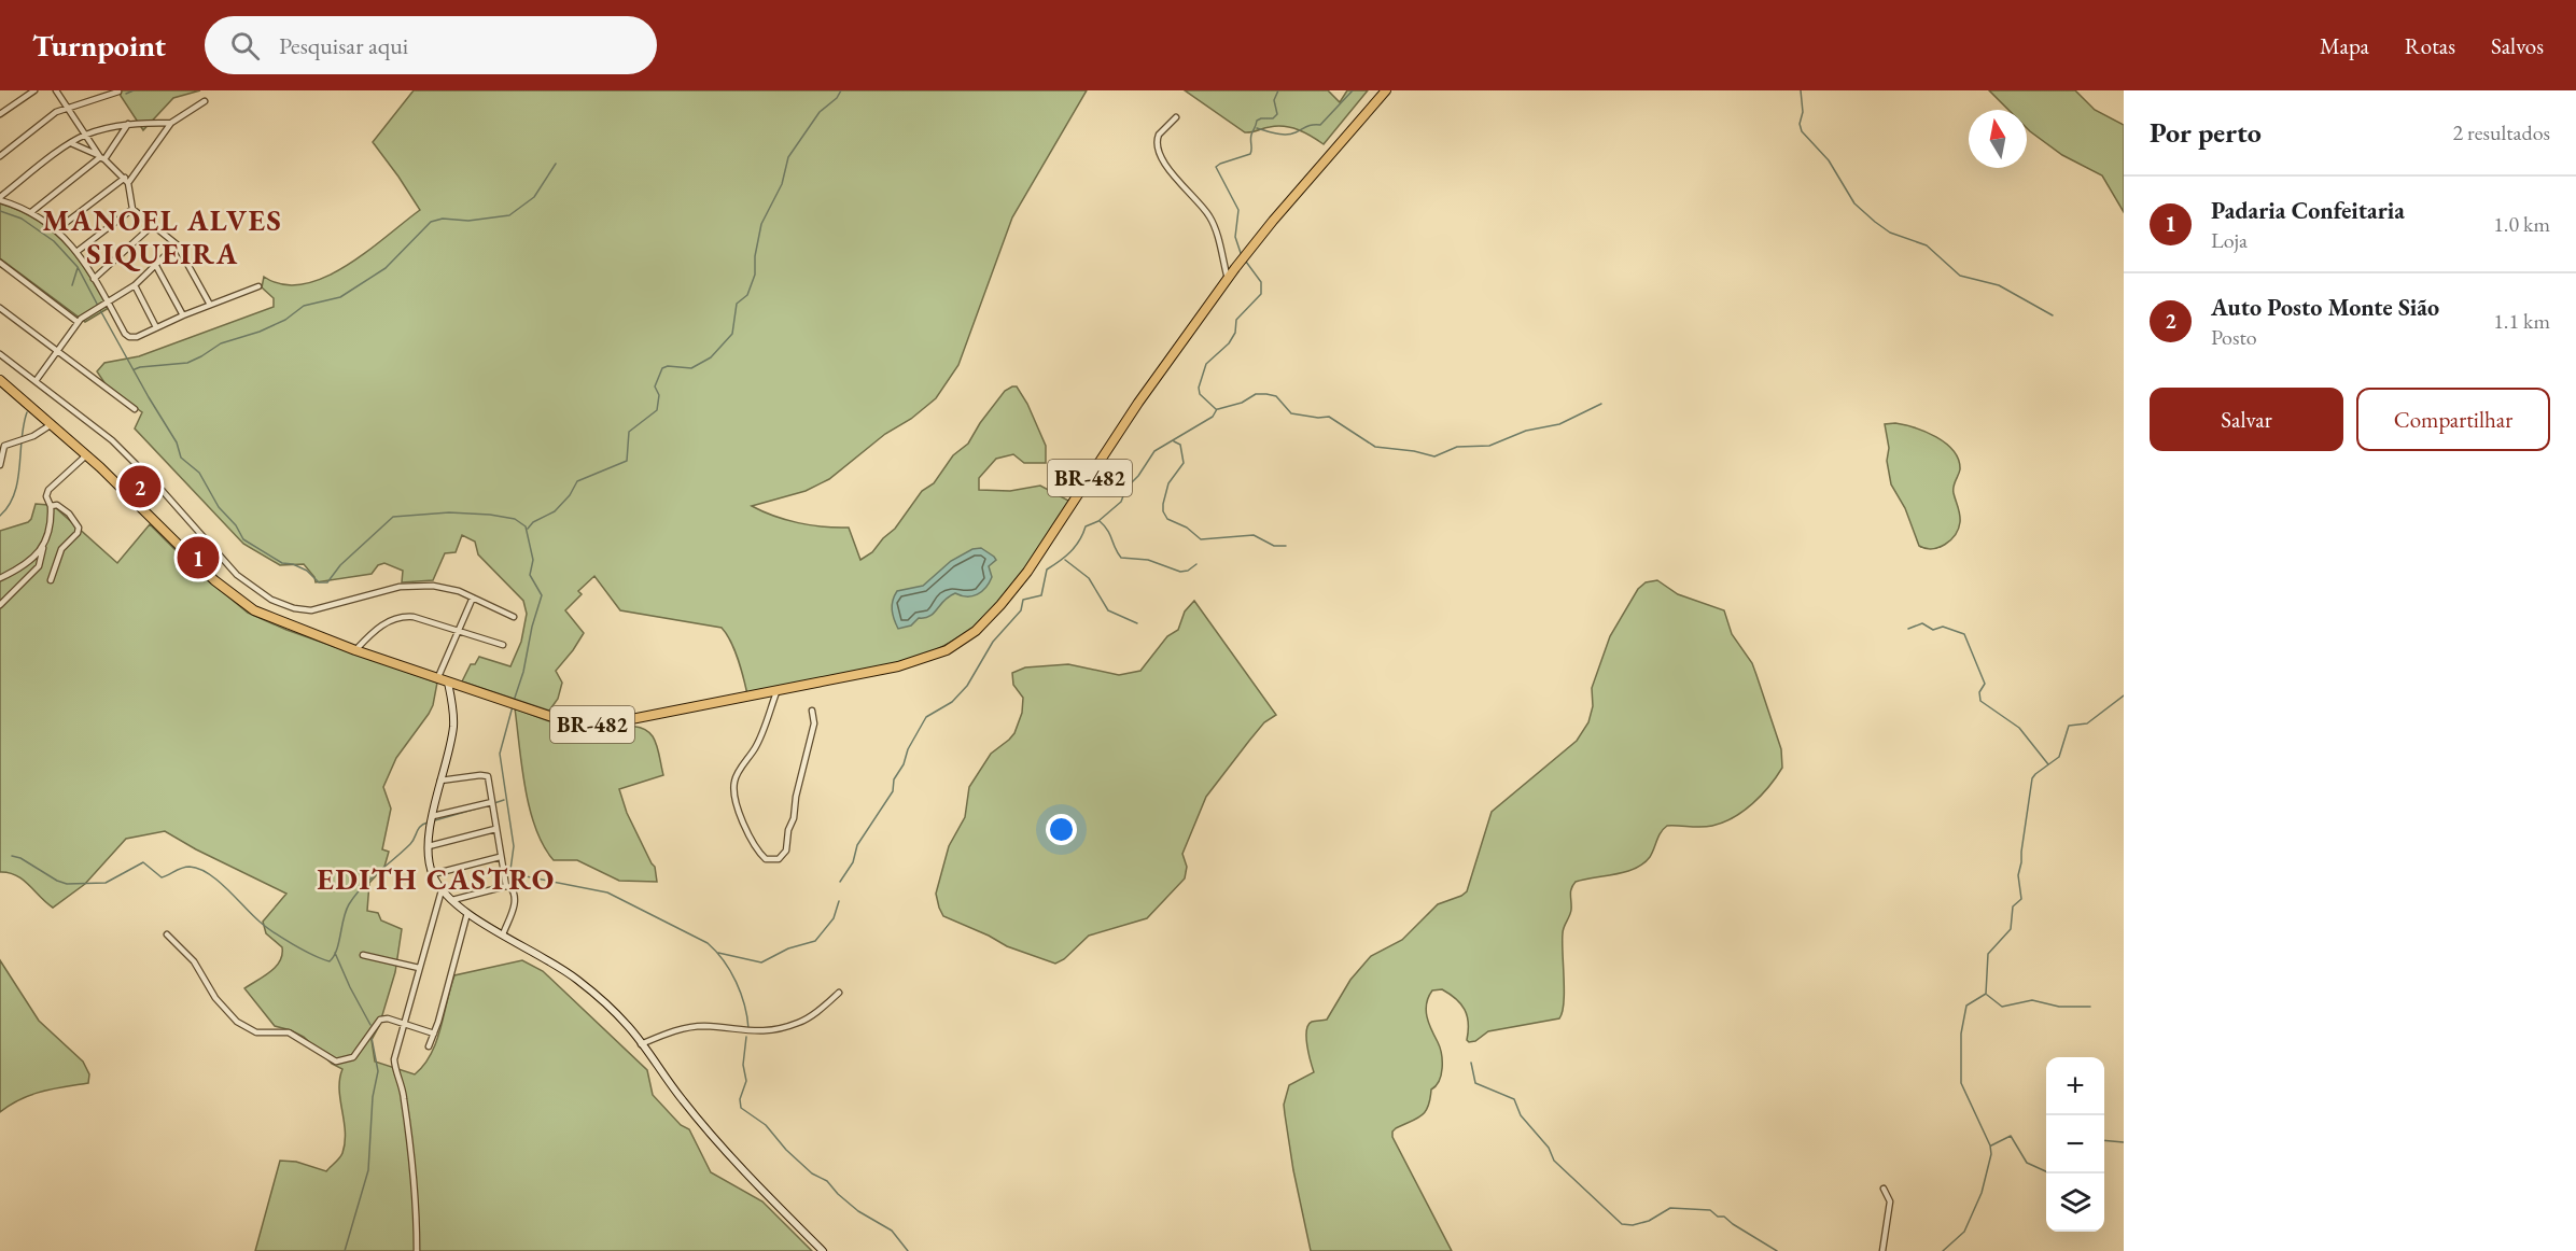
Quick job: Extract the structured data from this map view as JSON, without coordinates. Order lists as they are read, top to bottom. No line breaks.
{"streets":{"highway":["BR-482"]},"districts":["MANOEL ALVES SIQUEIRA","EDITH CASTRO"],"north":"top","page":{"header":"Turnpoint","search":"Pesquisar aqui","nav":["Mapa","Rotas","Salvos"],"heading":["Por perto","2 resultados"],"list":[{"mark":"1","name":"Padaria Confeitaria","note":"Loja","value":"1.0 km"},{"mark":"2","name":"Auto Posto Monte Sião","note":"Posto","value":"1.1 km"}],"buttons":["Salvar","Compartilhar"],"pins":["2","1"],"map_buttons":["+","−"]}}
